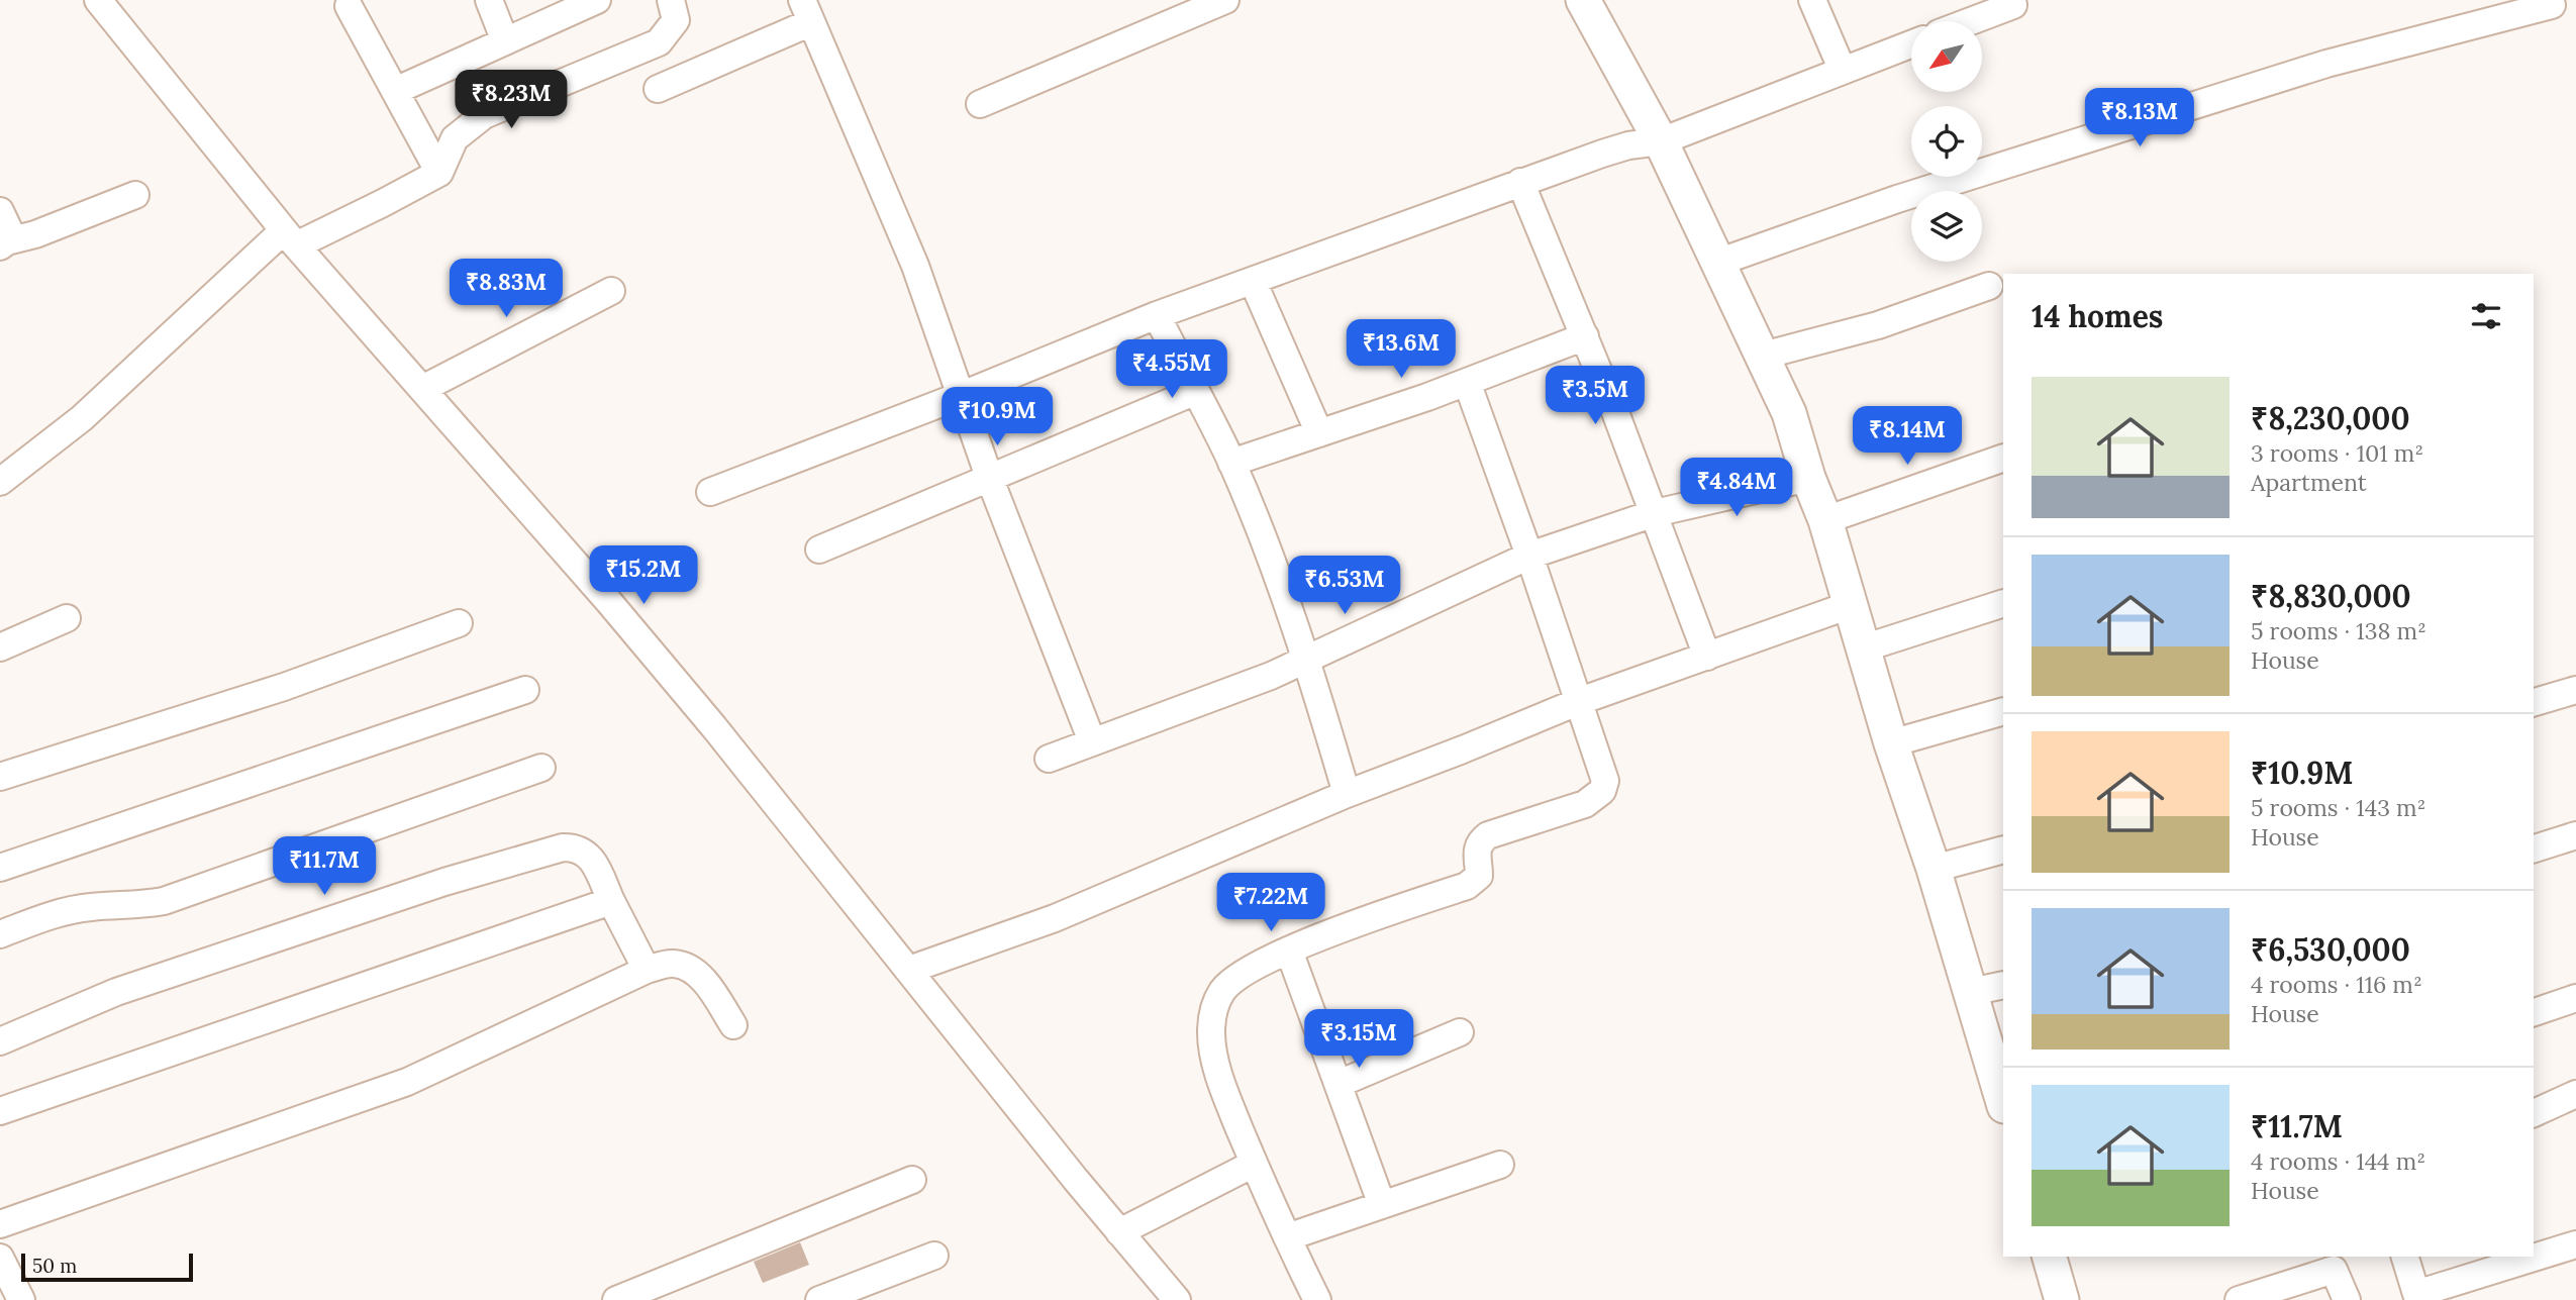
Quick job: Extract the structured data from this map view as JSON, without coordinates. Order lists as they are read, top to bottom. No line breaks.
{"scale_bar":"50 m","north":"bottom left","page":{"price":["₹8.23M","₹8.13M","₹8.83M","₹13.6M","₹4.55M","₹3.5M","₹10.9M","₹8.14M","₹4.84M","₹15.2M","₹6.53M","₹11.7M","₹7.22M","₹3.15M"],"heading":"14 homes","list":[{"name":"₹8,230,000","note":"3 rooms · 101 m² · Apartment"},{"name":"₹8,830,000","note":"5 rooms · 138 m² · House"},{"name":"₹10.9M","note":"5 rooms · 143 m² · House"},{"name":"₹6,530,000","note":"4 rooms · 116 m² · House"},{"name":"₹11.7M","note":"4 rooms · 144 m² · House"}],"scale":"50 m"}}
